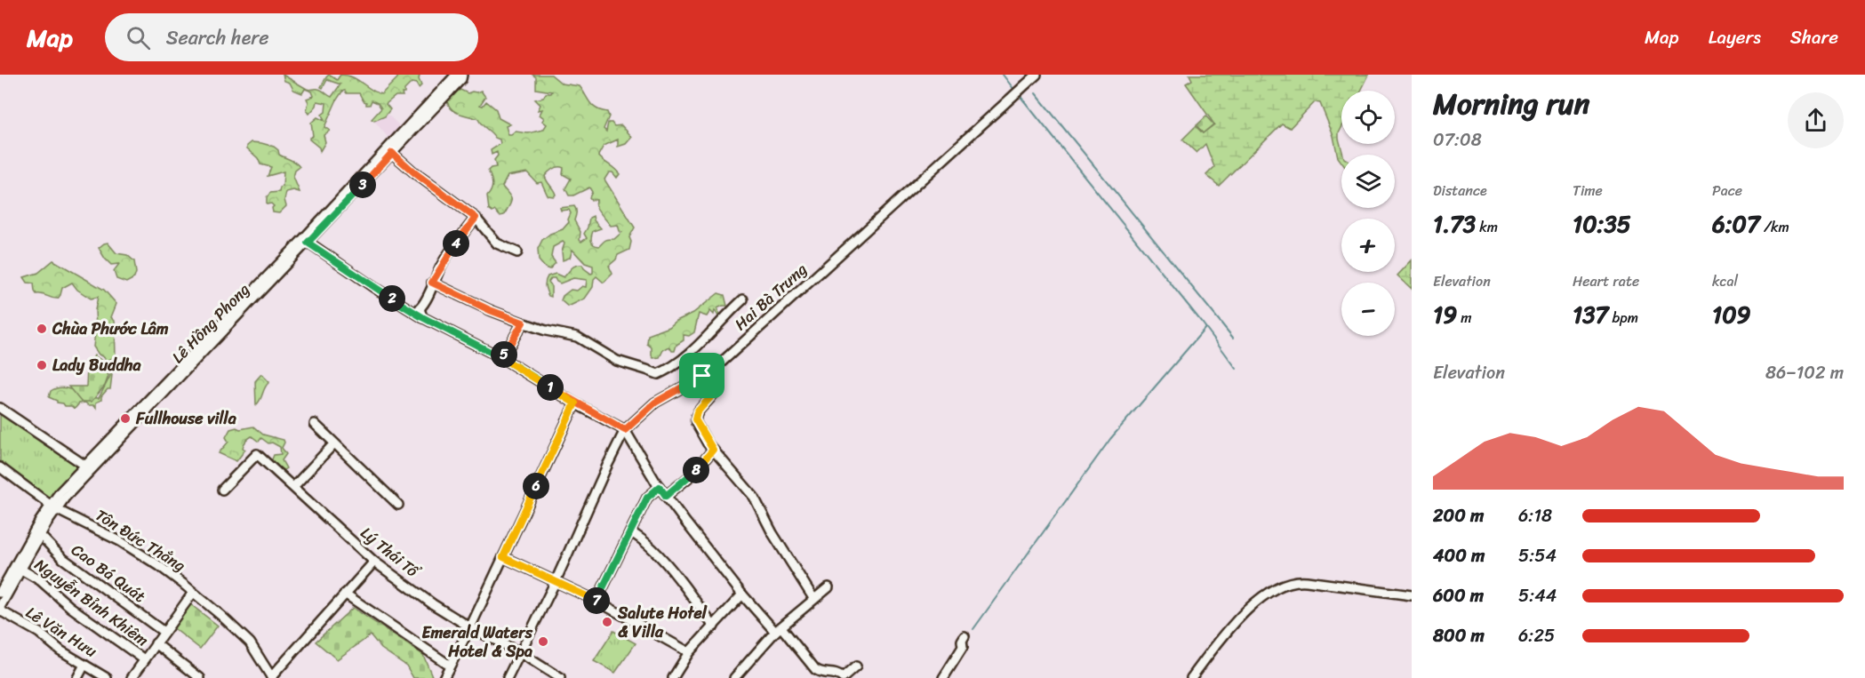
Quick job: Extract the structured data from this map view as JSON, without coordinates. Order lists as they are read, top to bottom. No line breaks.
{"streets":{"street":["Hai Bà Trưng","Lê Hồng Phong","Tôn Đức Thắng","Lý Thái Tổ","Cao Bá Quát","Nguyễn Bỉnh Khiêm","Lê Văn Hưu"]},"crossings":[["Hai Bà Trưng","Lý Thái Tổ"],["Lê Hồng Phong","Tôn Đức Thắng"],["Lê Hồng Phong","Cao Bá Quát"],["Lê Hồng Phong","Nguyễn Bỉnh Khiêm"],["Lê Hồng Phong","Lê Văn Hưu"]],"places":["Chùa Phước Lâm","Lady Buddha","Fullhouse villa","Salute Hotel & Villa","Emerald Waters Hotel & Spa"],"page":{"header":"Map","search":"Search here","nav":["Map","Layers","Share"],"heading":["Morning run","07:08"],"map_buttons":["+","−"],"stats":[["Distance","1.73 km"],["Time","10:35"],["Pace","6:07 /km"],["Elevation","19 m"],["Heart rate","137 bpm"],["kcal","109"]],"pins":["3","4","2","5","1","8","6","7"],"chart":["Elevation","86–102 m"],"list":[{"name":"200 m","note":"6:18"},{"name":"400 m","note":"5:54"},{"name":"600 m","note":"5:44"},{"name":"800 m","note":"6:25"}]}}
